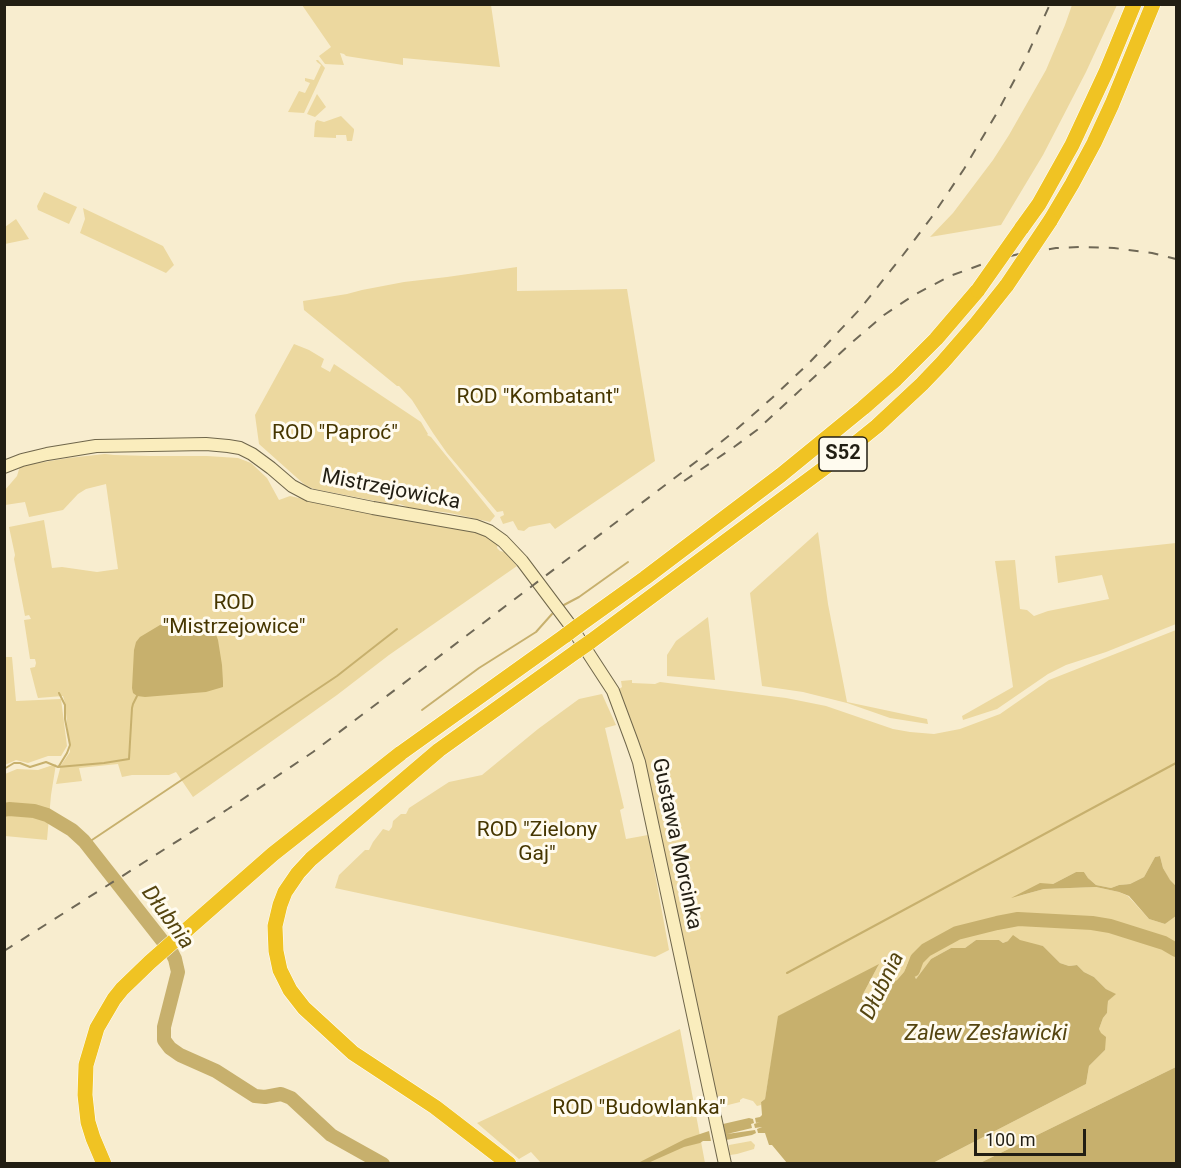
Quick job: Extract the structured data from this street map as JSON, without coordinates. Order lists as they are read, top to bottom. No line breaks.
{"streets":{"highway":["S52"],"street":["Mistrzejowicka","Gustawa Morcinka"]},"crossings":[["Mistrzejowicka","Gustawa Morcinka"]],"water":["Dłubnia","Zalew Zesławicki"],"parks":["ROD \"Kombatant\"","ROD \"Paproć\"","ROD \"Mistrzejowice\"","ROD \"Zielony Gaj\"","ROD \"Budowlanka\""],"scale_bar":"100 m"}
